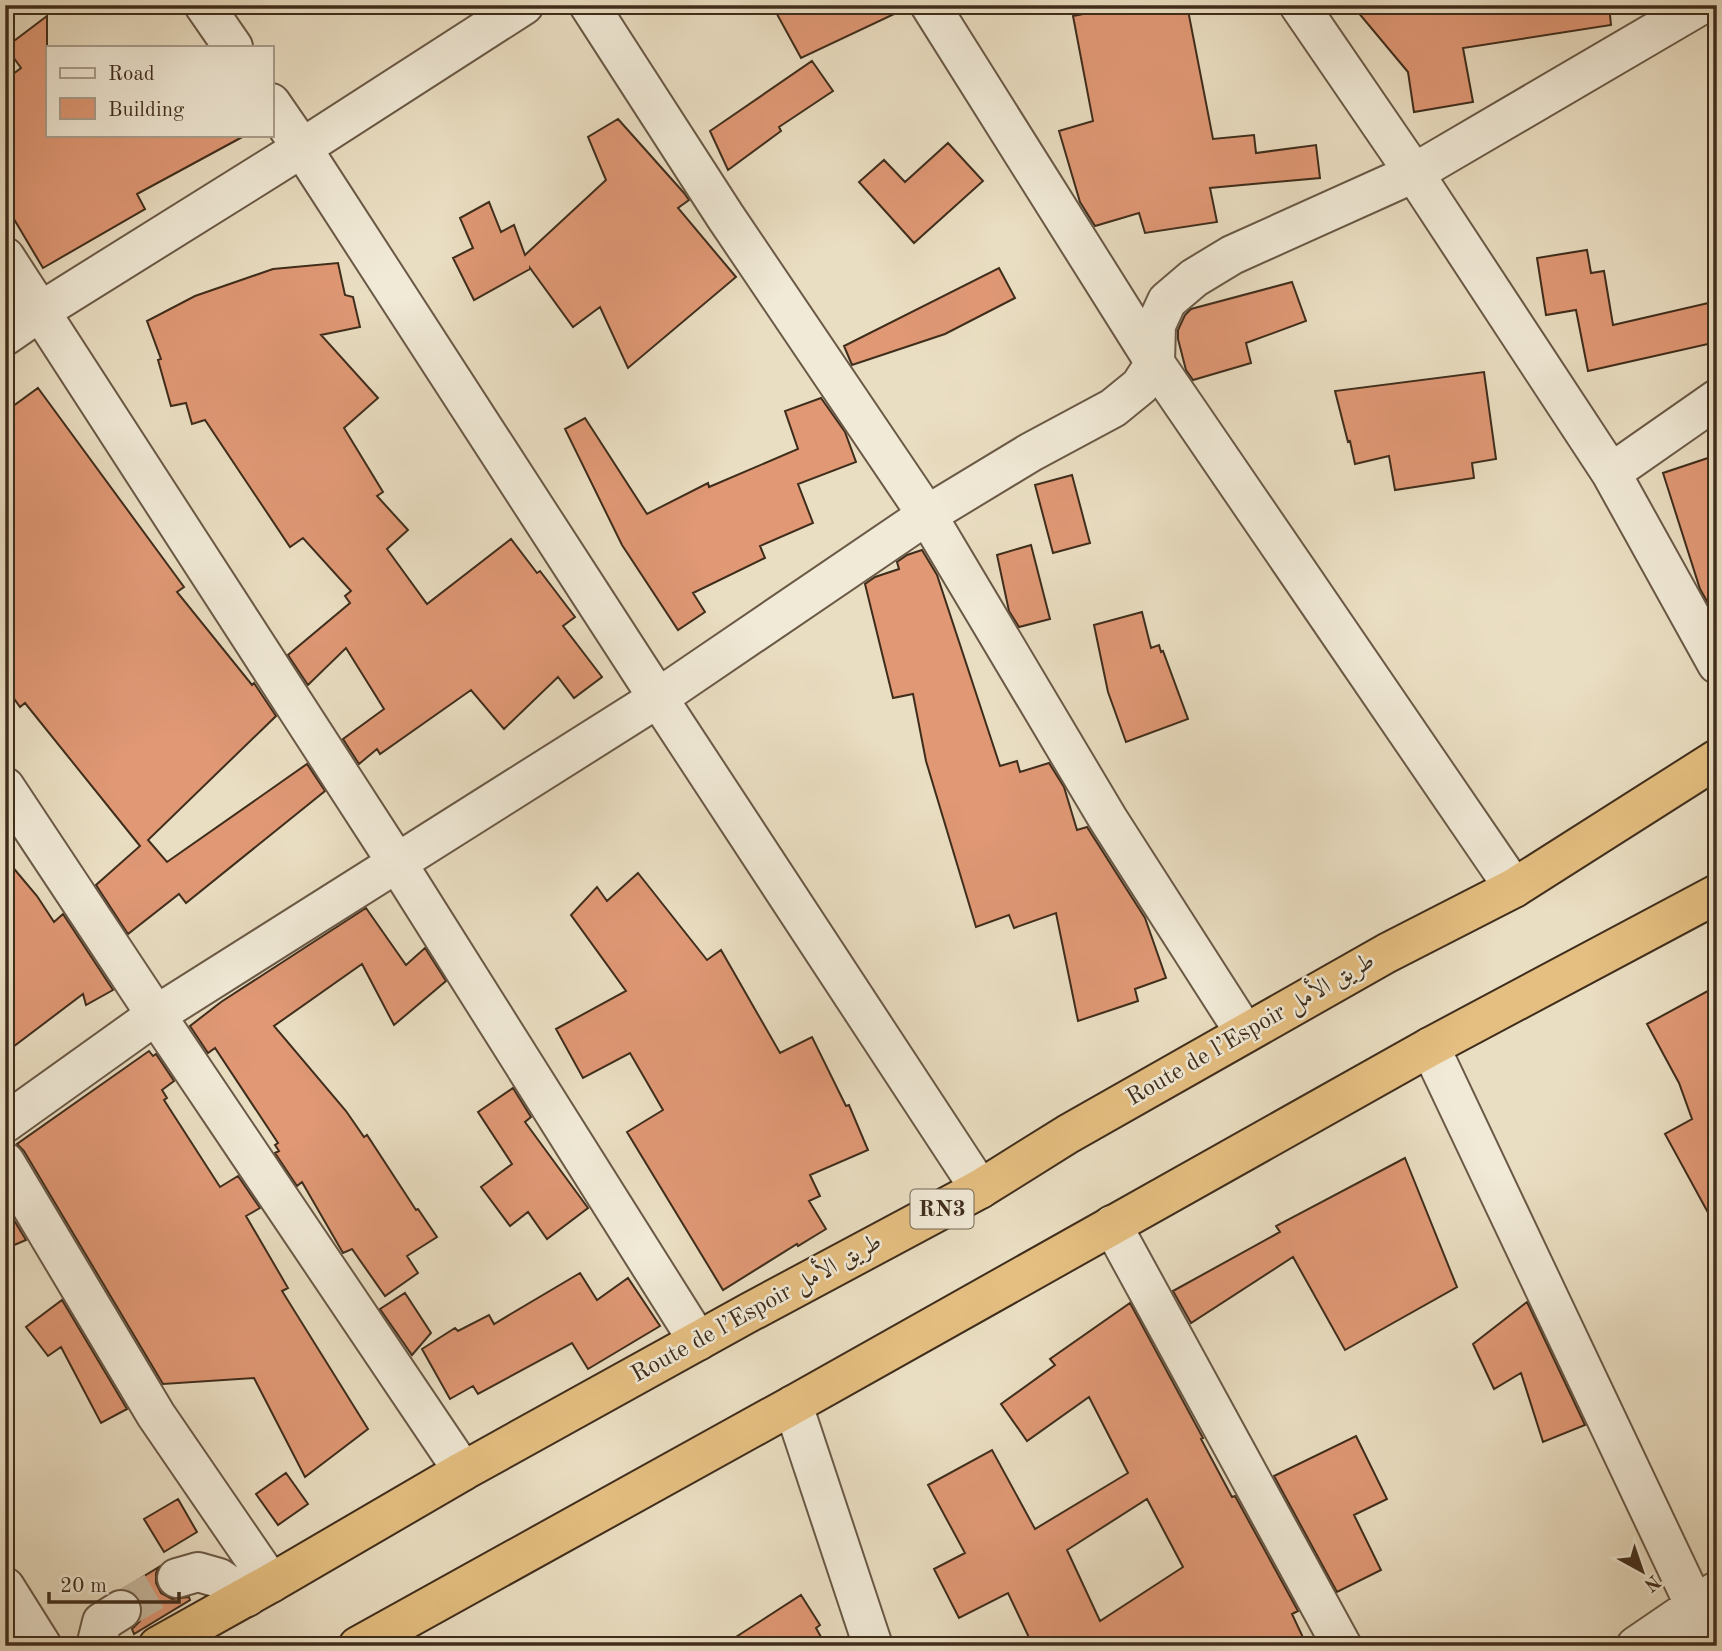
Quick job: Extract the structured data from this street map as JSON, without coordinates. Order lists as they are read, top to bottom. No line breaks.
{"streets":{"highway":["Route de l’Espoir طريق الأمل","RN3"]},"legend":["Road","Building"],"scale_bar":"20 m","north":"bottom right"}
